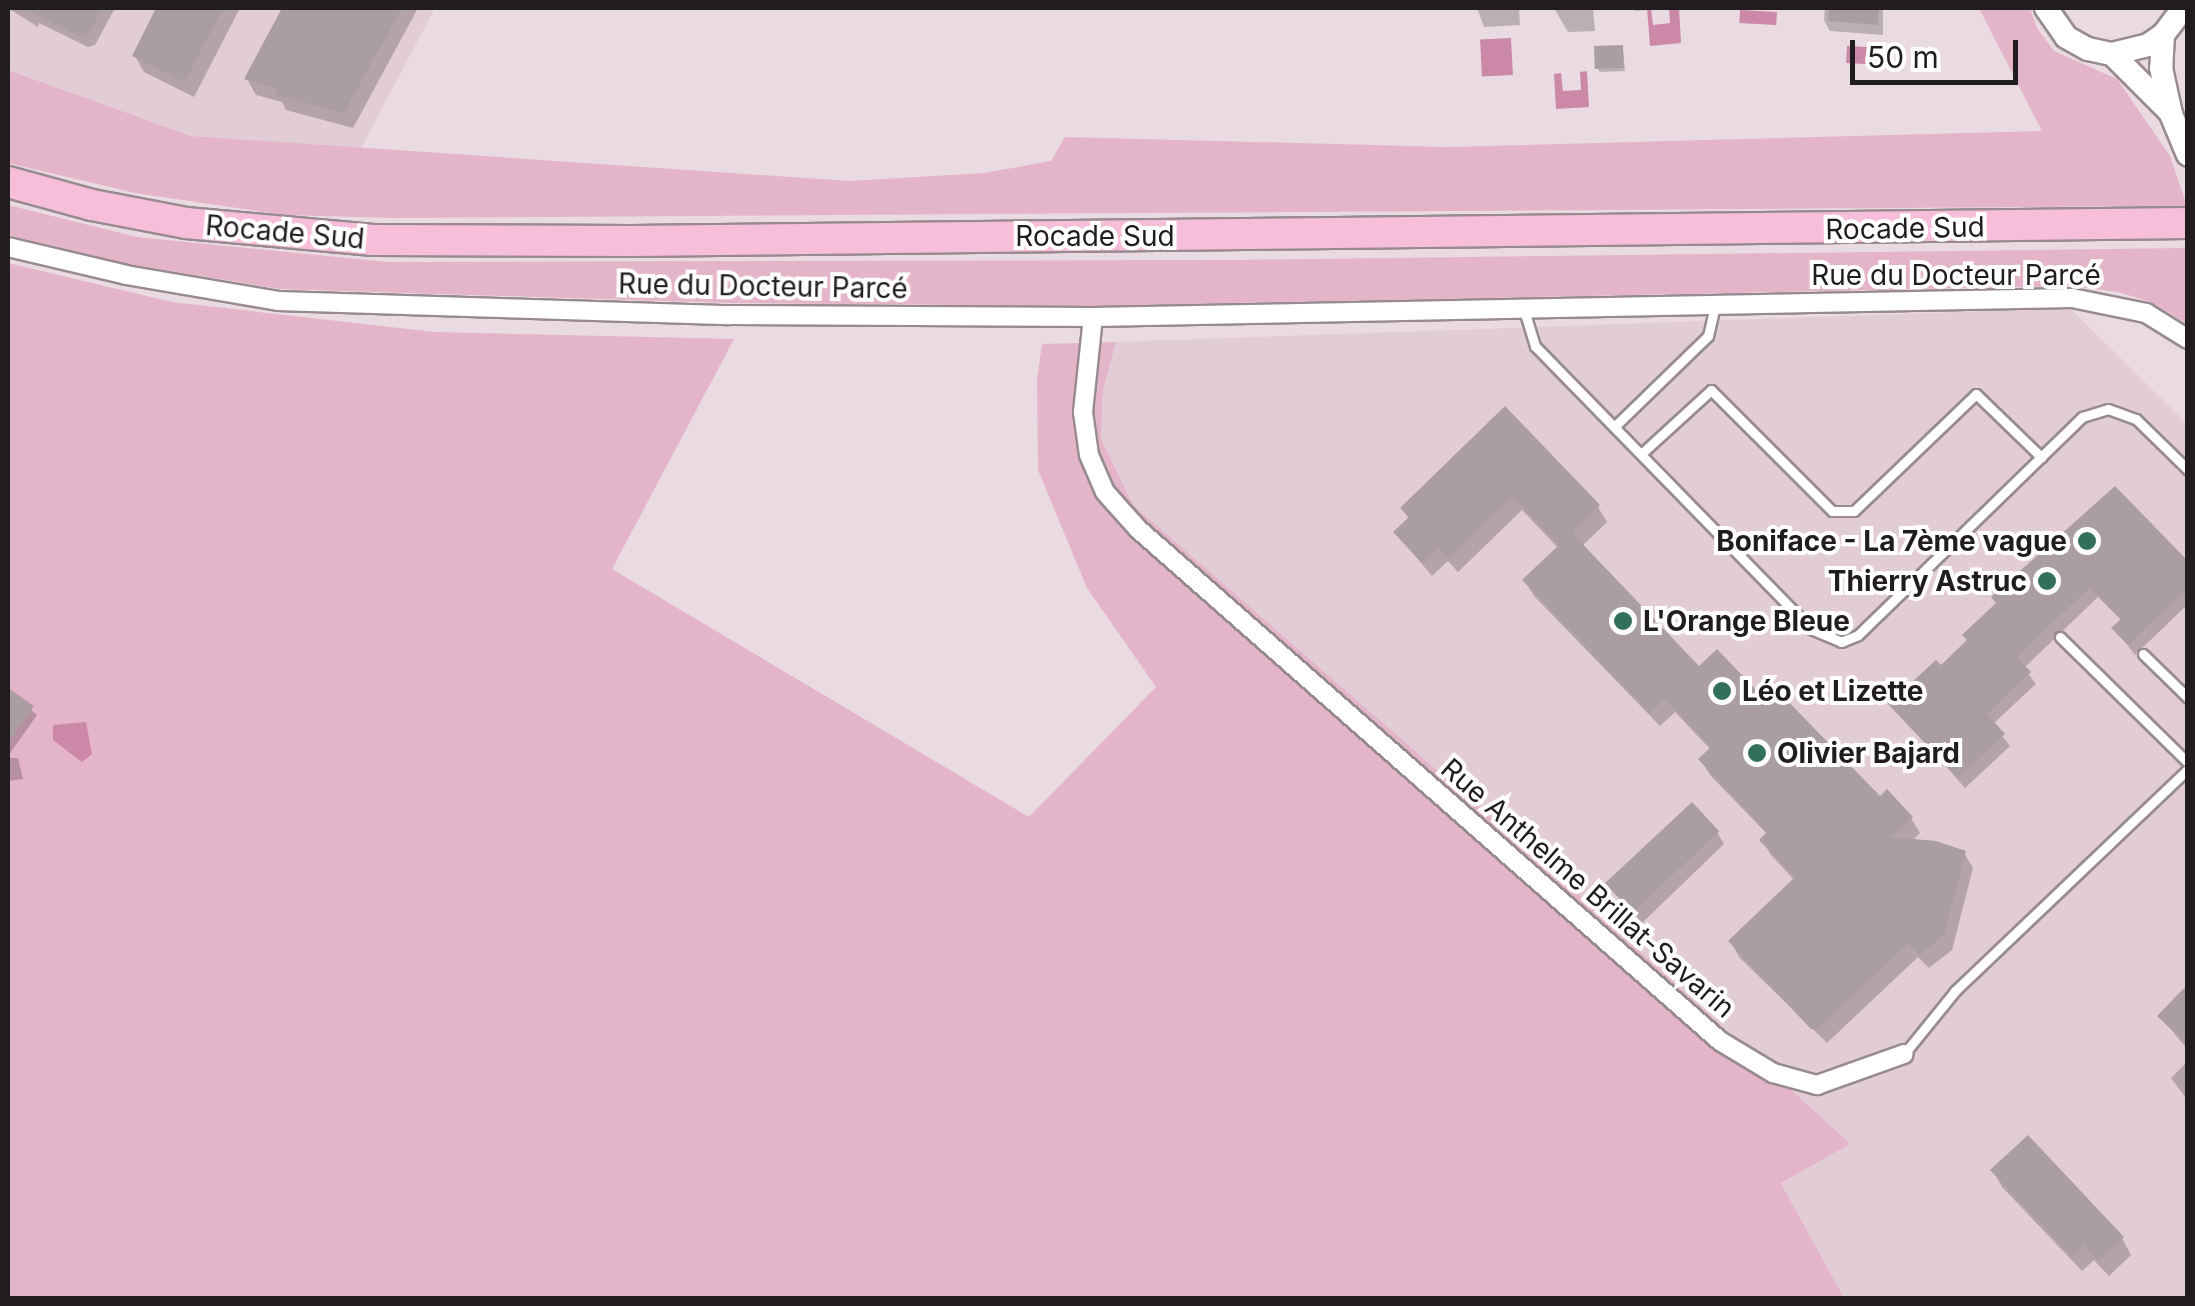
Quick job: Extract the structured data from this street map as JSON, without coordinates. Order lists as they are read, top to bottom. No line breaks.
{"streets":{"main road":["Rocade Sud"],"street":["Rue du Docteur Parcé","Rue Anthelme Brillat-Savarin"]},"crossings":[["Rue du Docteur Parcé","Rue Anthelme Brillat-Savarin"]],"places":["Boniface - La 7ème vague","Thierry Astruc","L'Orange Bleue","Léo et Lizette","Olivier Bajard"],"scale_bar":"50 m"}
